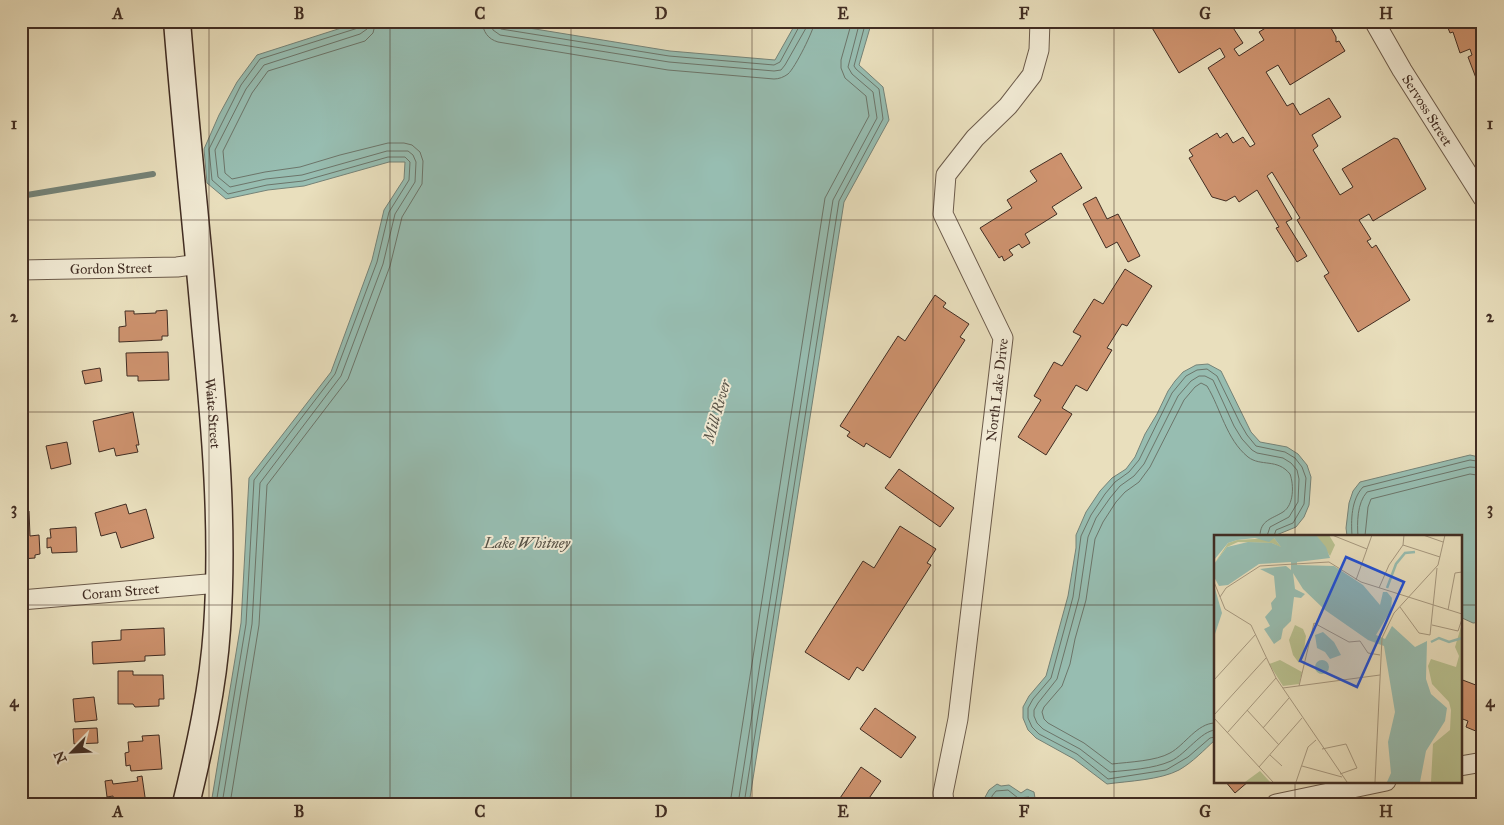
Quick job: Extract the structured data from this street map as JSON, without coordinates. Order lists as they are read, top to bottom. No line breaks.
{"streets":{"street":["Servoss Street","Gordon Street","North Lake Drive","Waite Street","Coram Street"]},"crossings":[["Gordon Street","Waite Street"],["Waite Street","Coram Street"]],"water":["Mill River","Lake Whitney"],"north":"bottom left","grid":{"columns":["A","B","C","D","E","F","G","H"],"rows":["1","2","3","4"]}}
